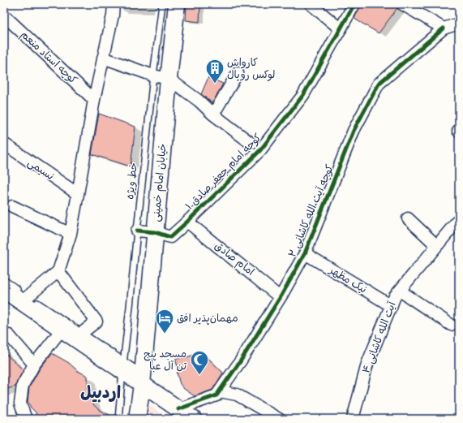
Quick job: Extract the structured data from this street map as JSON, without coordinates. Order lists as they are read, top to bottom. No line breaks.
{"streets":{"main road":["خیابان امام خمینی"],"street":["کوچه استاد منعم","نسیمی","کوچه امام جعفر صادق ۱","کوچه آیت الله کاشانی ۲","امام صادق","نیک مظهر","آیت الله کاشانی ۴"],"lane":["خط ویژه"]},"crossings":[["کوچه امام جعفر صادق ۱","خیابان امام خمینی"],["کوچه امام جعفر صادق ۱","امام صادق"],["خط ویژه","خیابان امام خمینی"],["کوچه آیت الله کاشانی ۲","امام صادق"],["کوچه آیت الله کاشانی ۲","نیک مظهر"],["نیک مظهر","آیت الله کاشانی ۴"]],"districts":["اردبیل"],"places":{"building":["کارواش لوکس رویال"],"hotel":["مهمان‌پذیر افق"],"mosque":["مسجد پنج تن آل عبا"]}}
